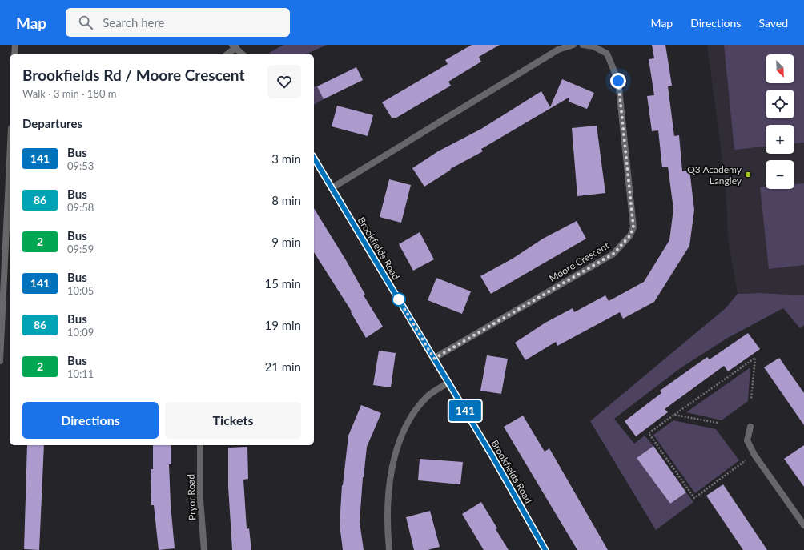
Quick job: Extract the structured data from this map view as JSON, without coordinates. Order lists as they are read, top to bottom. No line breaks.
{"streets":{"street":["Brookfields Road","Moore Crescent","Pryor Road"]},"crossings":[["Brookfields Road","Moore Crescent"]],"places":["Q3 Academy Langley"],"lines":["bus line 141"],"north":"bottom right","page":{"header":"Map","search":"Search here","nav":["Map","Directions","Saved"],"on_map":"141","map_buttons":["+","−"],"heading":[["Brookfields Rd / Moore Crescent","Walk · 3 min · 180 m"],"Departures"],"list":[{"mark":"141","name":"Bus","note":"09:53","value":"3 min"},{"mark":"86","name":"Bus","note":"09:58","value":"8 min"},{"mark":"2","name":"Bus","note":"09:59","value":"9 min"},{"mark":"141","name":"Bus","note":"10:05","value":"15 min"},{"mark":"86","name":"Bus","note":"10:09","value":"19 min"},{"mark":"2","name":"Bus","note":"10:11","value":"21 min"}],"buttons":["Directions","Tickets"]}}
